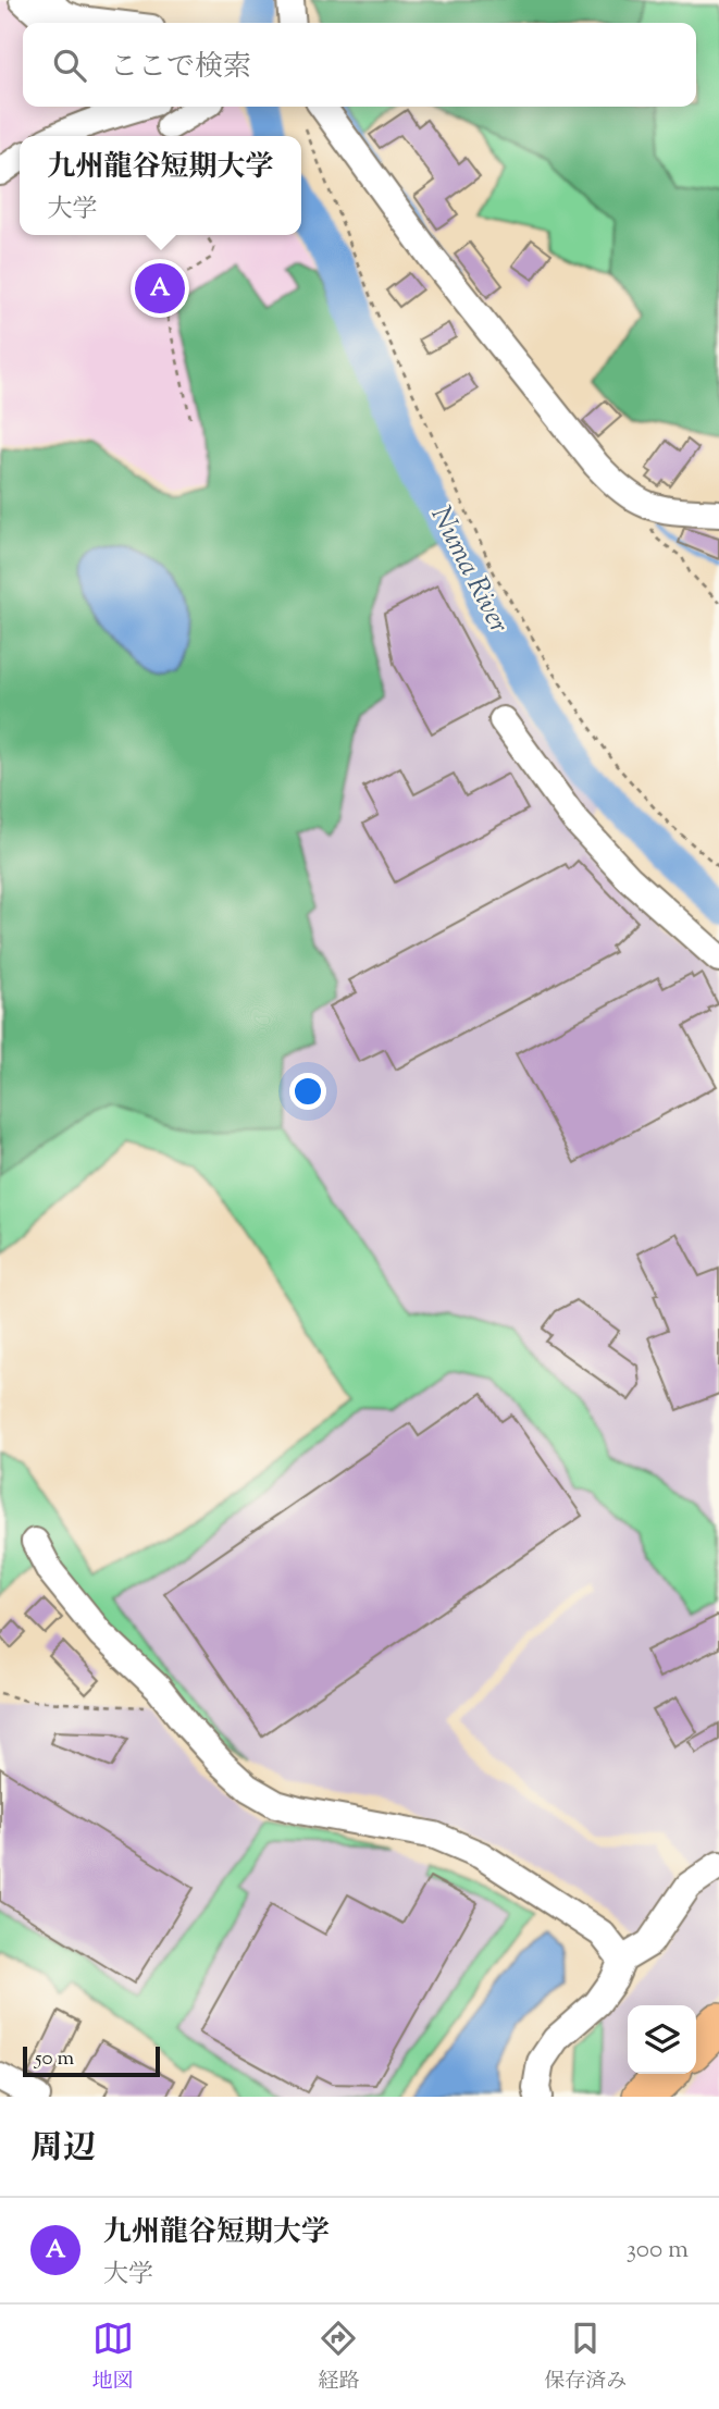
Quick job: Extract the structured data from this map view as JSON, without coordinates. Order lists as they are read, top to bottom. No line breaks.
{"water":["Numa River"],"scale_bar":"50 m","page":{"search":"ここで検索","popup":["九州龍谷短期大学","大学"],"pins":"A","scale":"50 m","heading":"周辺","list":[{"mark":"A","name":"九州龍谷短期大学","note":"大学","value":"300 m"}],"nav":["地図","経路","保存済み"]}}
